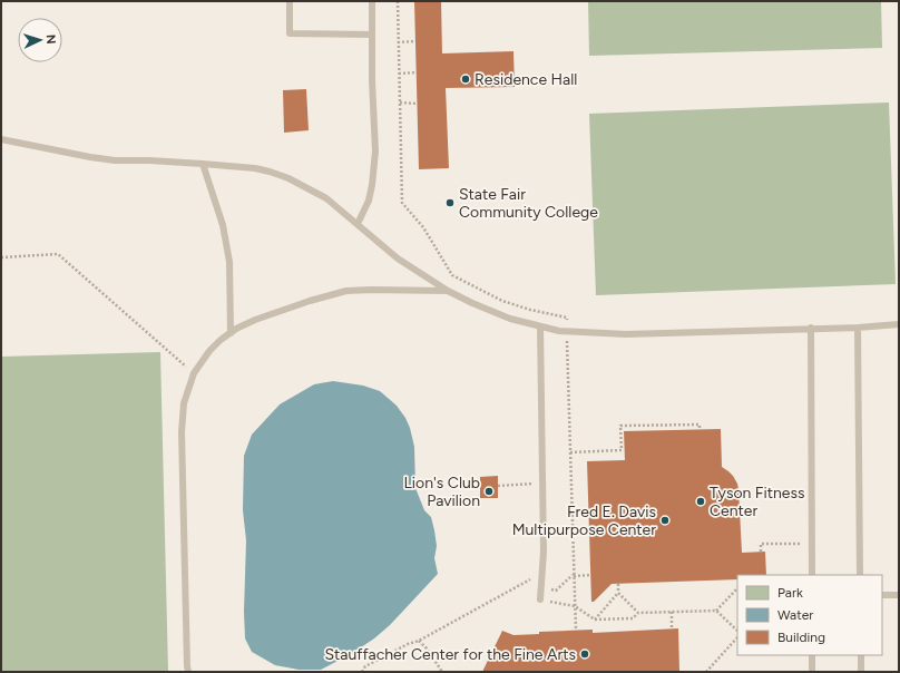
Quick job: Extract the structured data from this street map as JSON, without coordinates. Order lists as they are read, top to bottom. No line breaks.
{"places":["Residence Hall","State Fair Community College","Lion's Club Pavilion","Tyson Fitness Center","Fred E. Davis Multipurpose Center","Stauffacher Center for the Fine Arts"],"legend":["Park","Water","Building"],"north":"right"}
